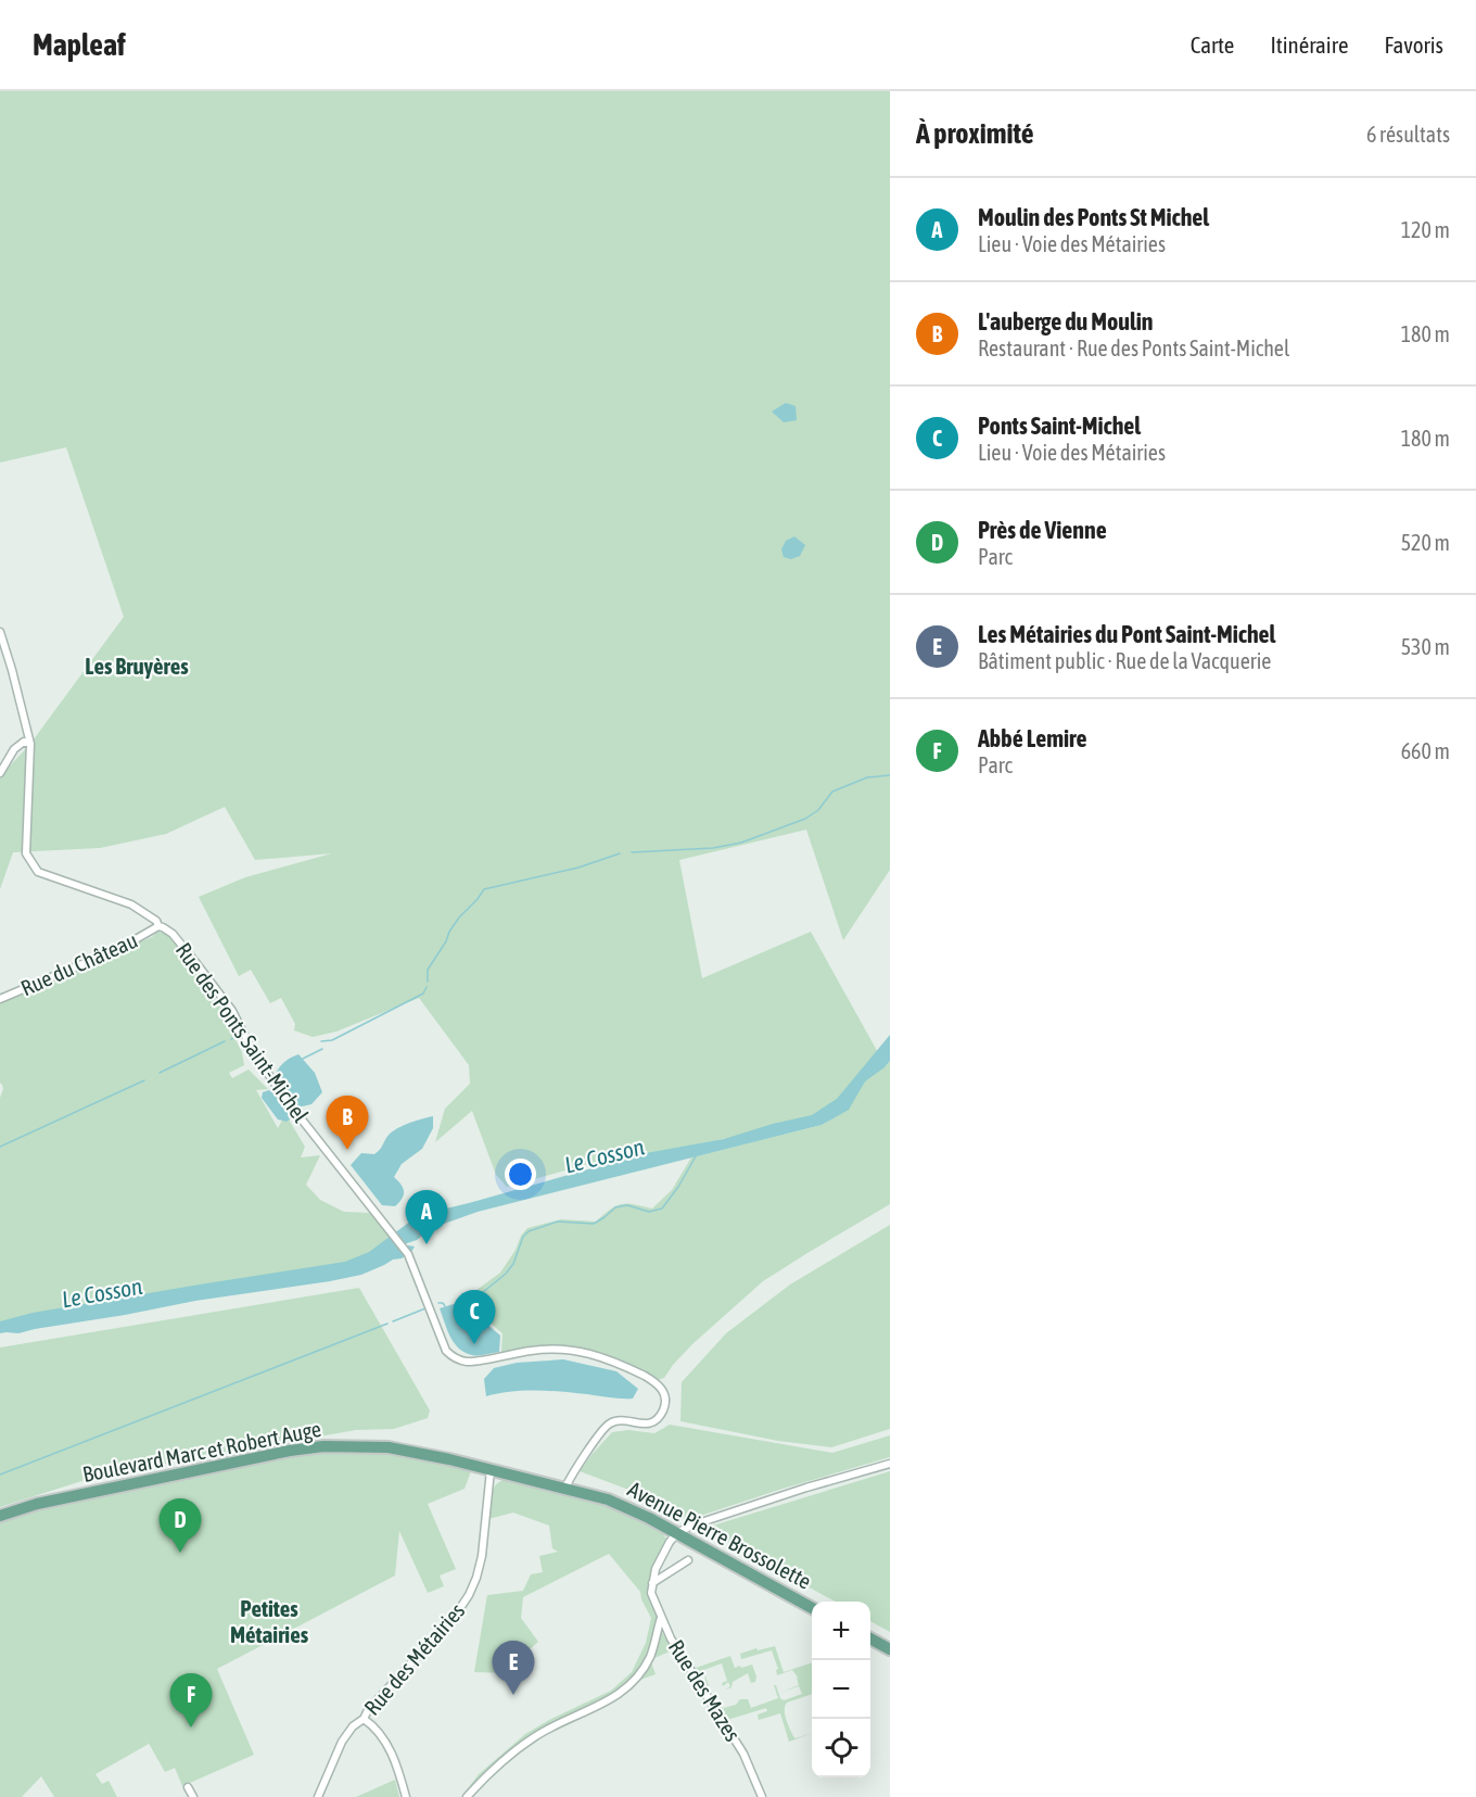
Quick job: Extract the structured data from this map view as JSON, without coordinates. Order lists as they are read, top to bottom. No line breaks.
{"streets":{"main road":["Boulevard Marc et Robert Auge","Avenue Pierre Brossolette"],"street":["Rue du Château","Rue des Ponts Saint-Michel","Rue des Métairies","Rue des Mazes"]},"crossings":[["Rue du Château","Rue des Ponts Saint-Michel"],["Rue des Ponts Saint-Michel","Boulevard Marc et Robert Auge"],["Rue des Ponts Saint-Michel","Avenue Pierre Brossolette"],["Boulevard Marc et Robert Auge","Avenue Pierre Brossolette"],["Boulevard Marc et Robert Auge","Rue des Métairies"]],"districts":["Les Bruyères","Petites Métairies"],"water":["Le Cosson"],"page":{"header":"Mapleaf","nav":["Carte","Itinéraire","Favoris"],"heading":["À proximité","6 résultats"],"list":[{"mark":"A","name":"Moulin des Ponts St Michel","note":"Lieu · Voie des Métairies","value":"120 m"},{"mark":"B","name":"L'auberge du Moulin","note":"Restaurant · Rue des Ponts Saint-Michel","value":"180 m"},{"mark":"C","name":"Ponts Saint-Michel","note":"Lieu · Voie des Métairies","value":"180 m"},{"mark":"D","name":"Près de Vienne","note":"Parc","value":"520 m"},{"mark":"E","name":"Les Métairies du Pont Saint-Michel","note":"Bâtiment public · Rue de la Vacquerie","value":"530 m"},{"mark":"F","name":"Abbé Lemire","note":"Parc","value":"660 m"}],"pins":["B","A","C","D","E","F"],"map_buttons":["+","−"]}}
